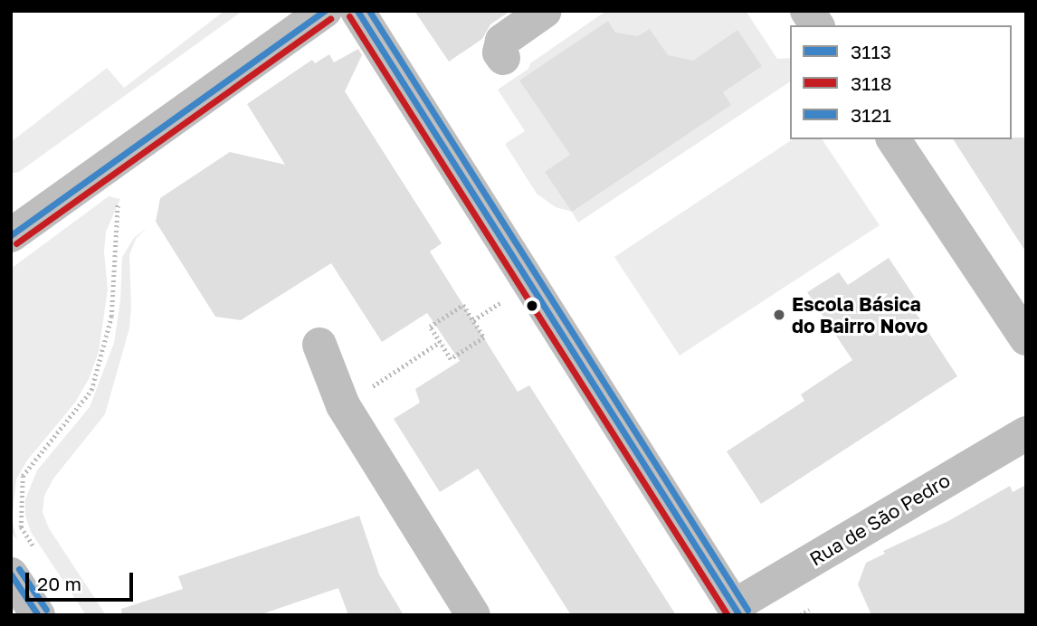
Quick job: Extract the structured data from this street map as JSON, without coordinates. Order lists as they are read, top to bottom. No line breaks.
{"streets":{"street":["Rua de São Pedro"]},"places":["Escola Básica do Bairro Novo"],"lines":["transit line 3113","transit line 3121","transit line 3118"],"legend":["3113","3118","3121"],"scale_bar":"20 m"}
